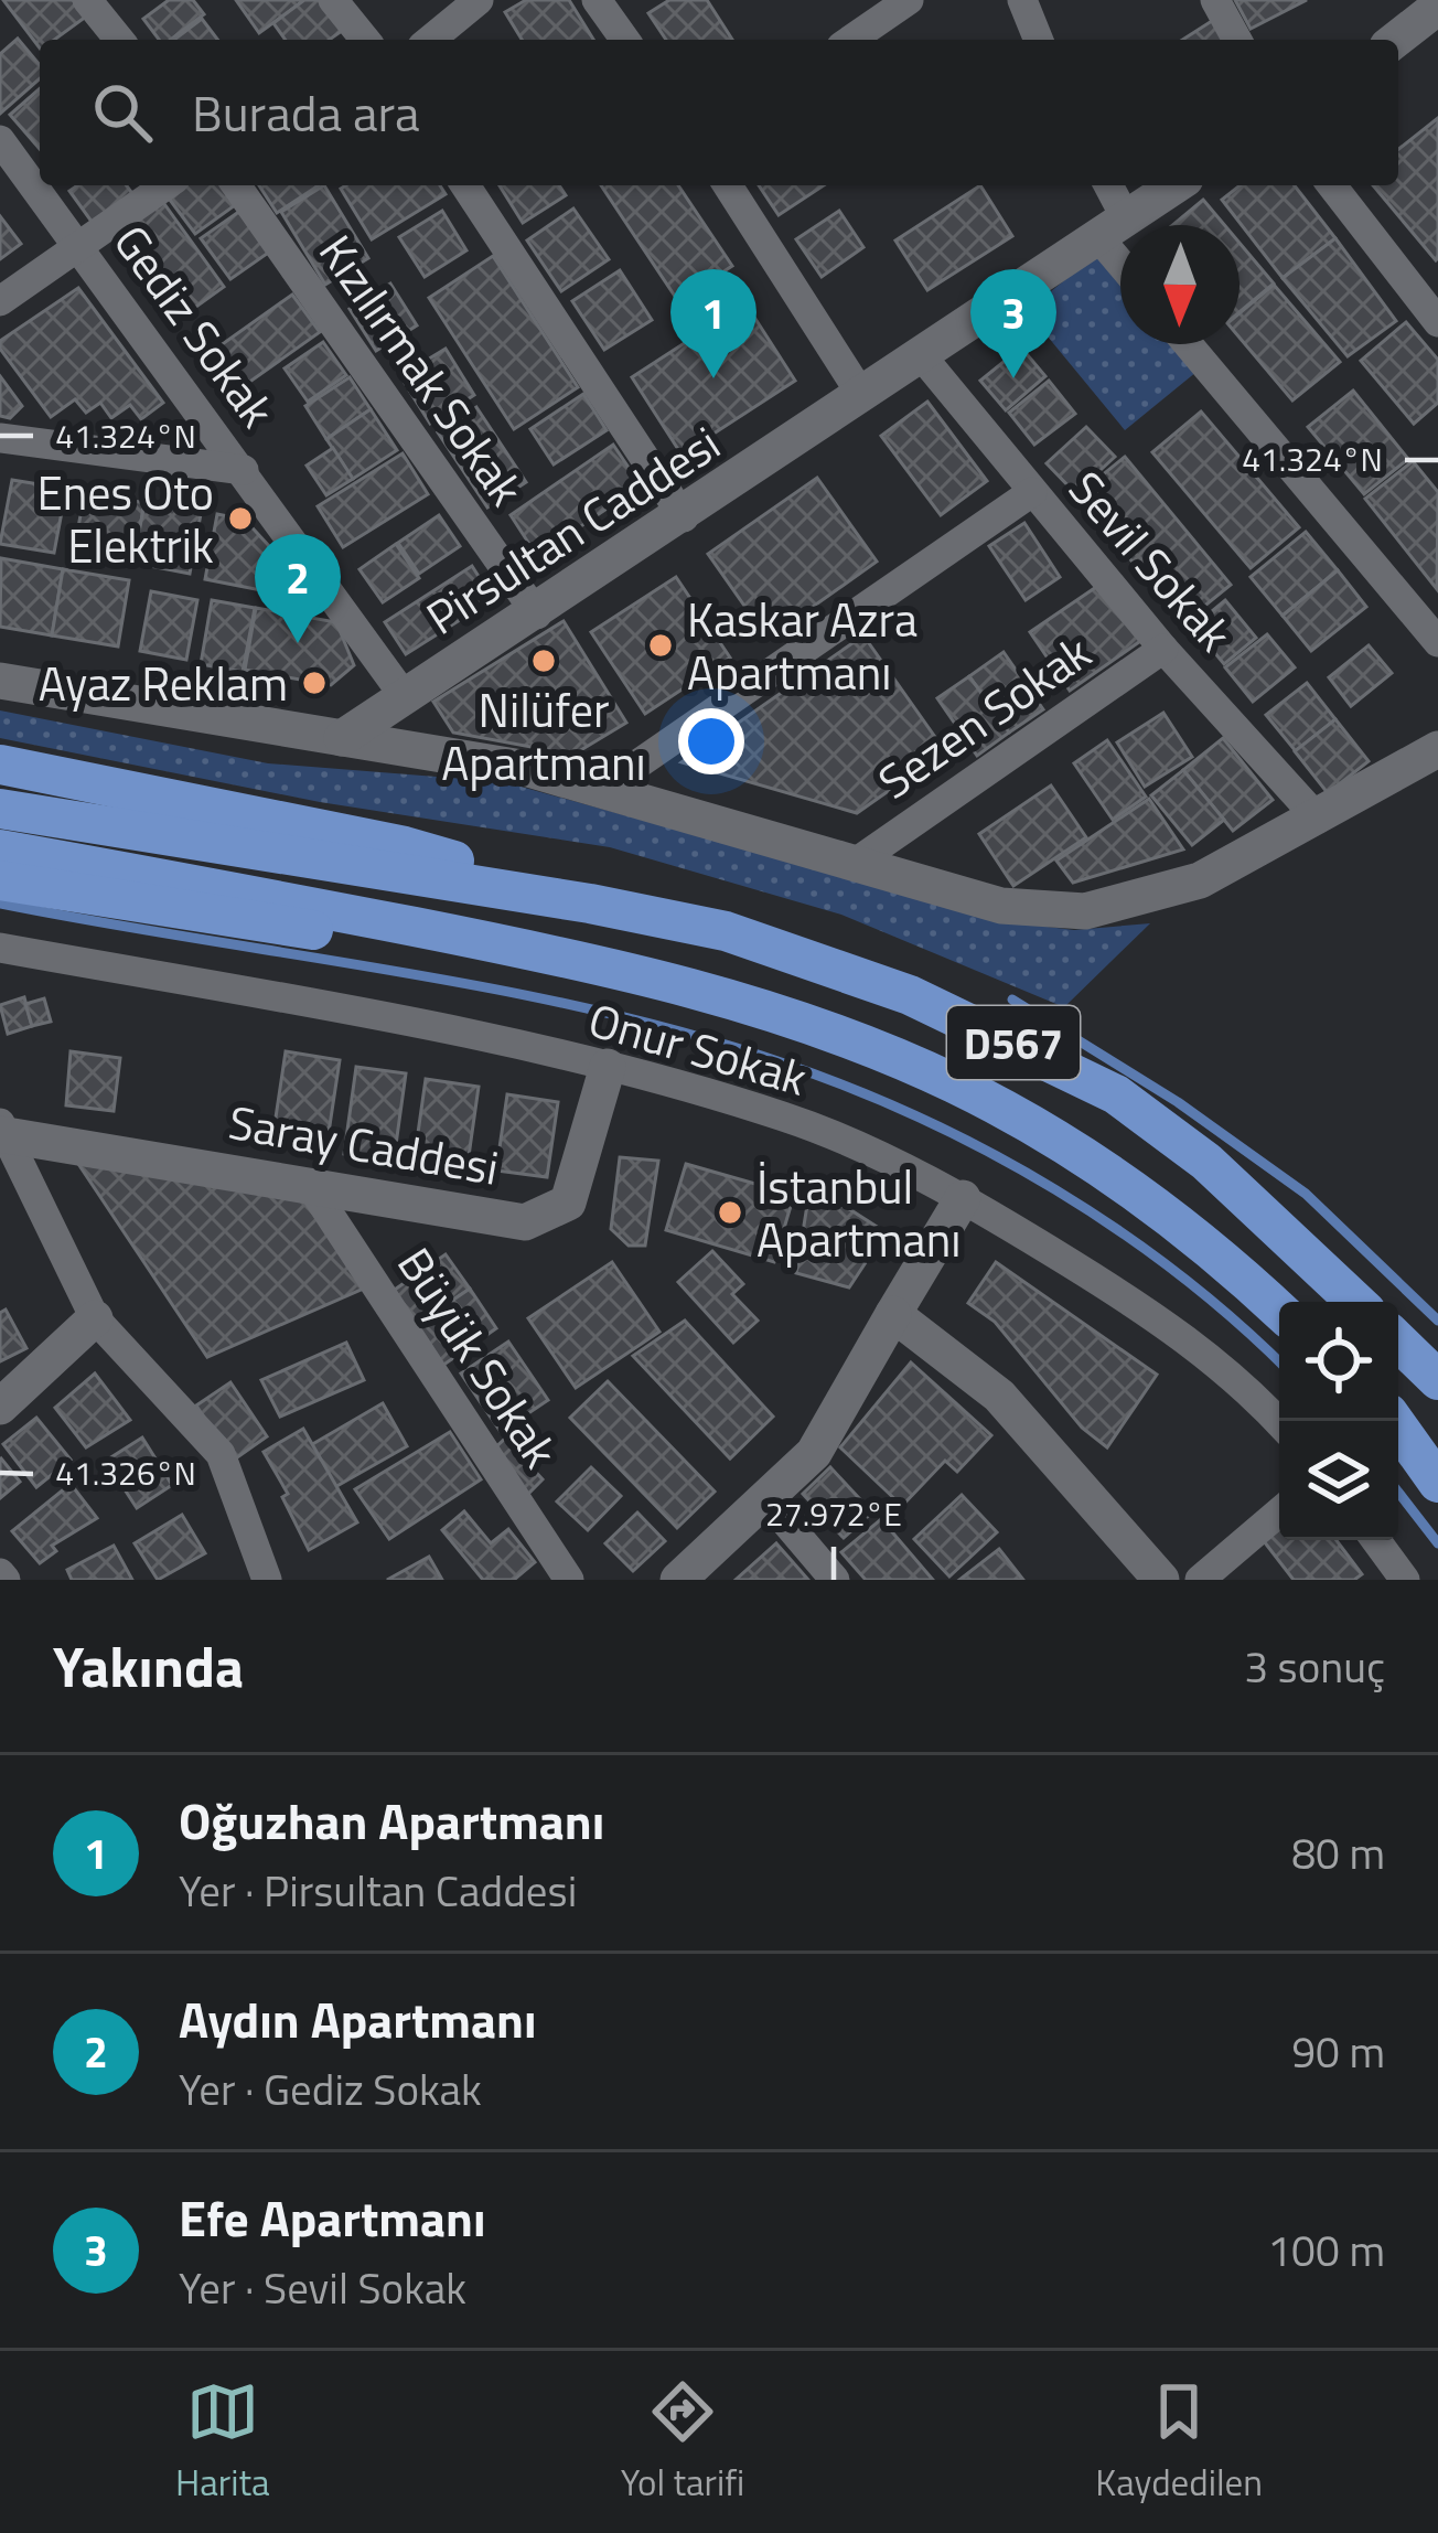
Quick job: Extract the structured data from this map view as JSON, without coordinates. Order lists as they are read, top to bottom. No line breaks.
{"streets":{"highway":["D567"],"street":["Gediz Sokak","Kızılırmak Sokak","Pirsultan Caddesi","Sevil Sokak","Sezen Sokak","Onur Sokak","Saray Caddesi","Büyük Sokak"]},"crossings":[["Gediz Sokak","Pirsultan Caddesi"],["Kızılırmak Sokak","Pirsultan Caddesi"],["Pirsultan Caddesi","Sevil Sokak"],["Sevil Sokak","Sezen Sokak"],["Onur Sokak","Saray Caddesi"],["Saray Caddesi","Büyük Sokak"]],"places":["Enes Oto Elektrik","Kaskar Azra Apartmanı","Nilüfer Apartmanı","Ayaz Reklam","İstanbul Apartmanı"],"north":"bottom","page":{"search":"Burada ara","pins":["1","3","2"],"heading":["Yakında","3 sonuç"],"list":[{"mark":"1","name":"Oğuzhan Apartmanı","note":"Yer · Pirsultan Caddesi","value":"80 m"},{"mark":"2","name":"Aydın Apartmanı","note":"Yer · Gediz Sokak","value":"90 m"},{"mark":"3","name":"Efe Apartmanı","note":"Yer · Sevil Sokak","value":"100 m"}],"nav":["Harita","Yol tarifi","Kaydedilen"]},"coordinates":["41.324°N","41.326°N","27.972°E"]}
